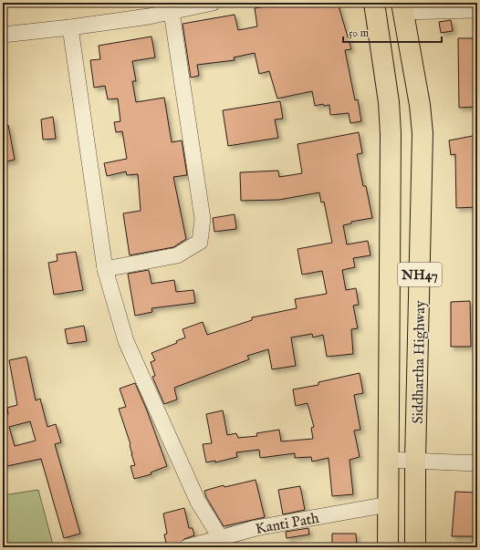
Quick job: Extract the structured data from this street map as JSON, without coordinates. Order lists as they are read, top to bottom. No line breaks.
{"streets":{"highway":["NH47","Siddhartha Highway"],"street":["Kanti Path"]},"crossings":[["Siddhartha Highway","Kanti Path"]],"scale_bar":"50 m"}
